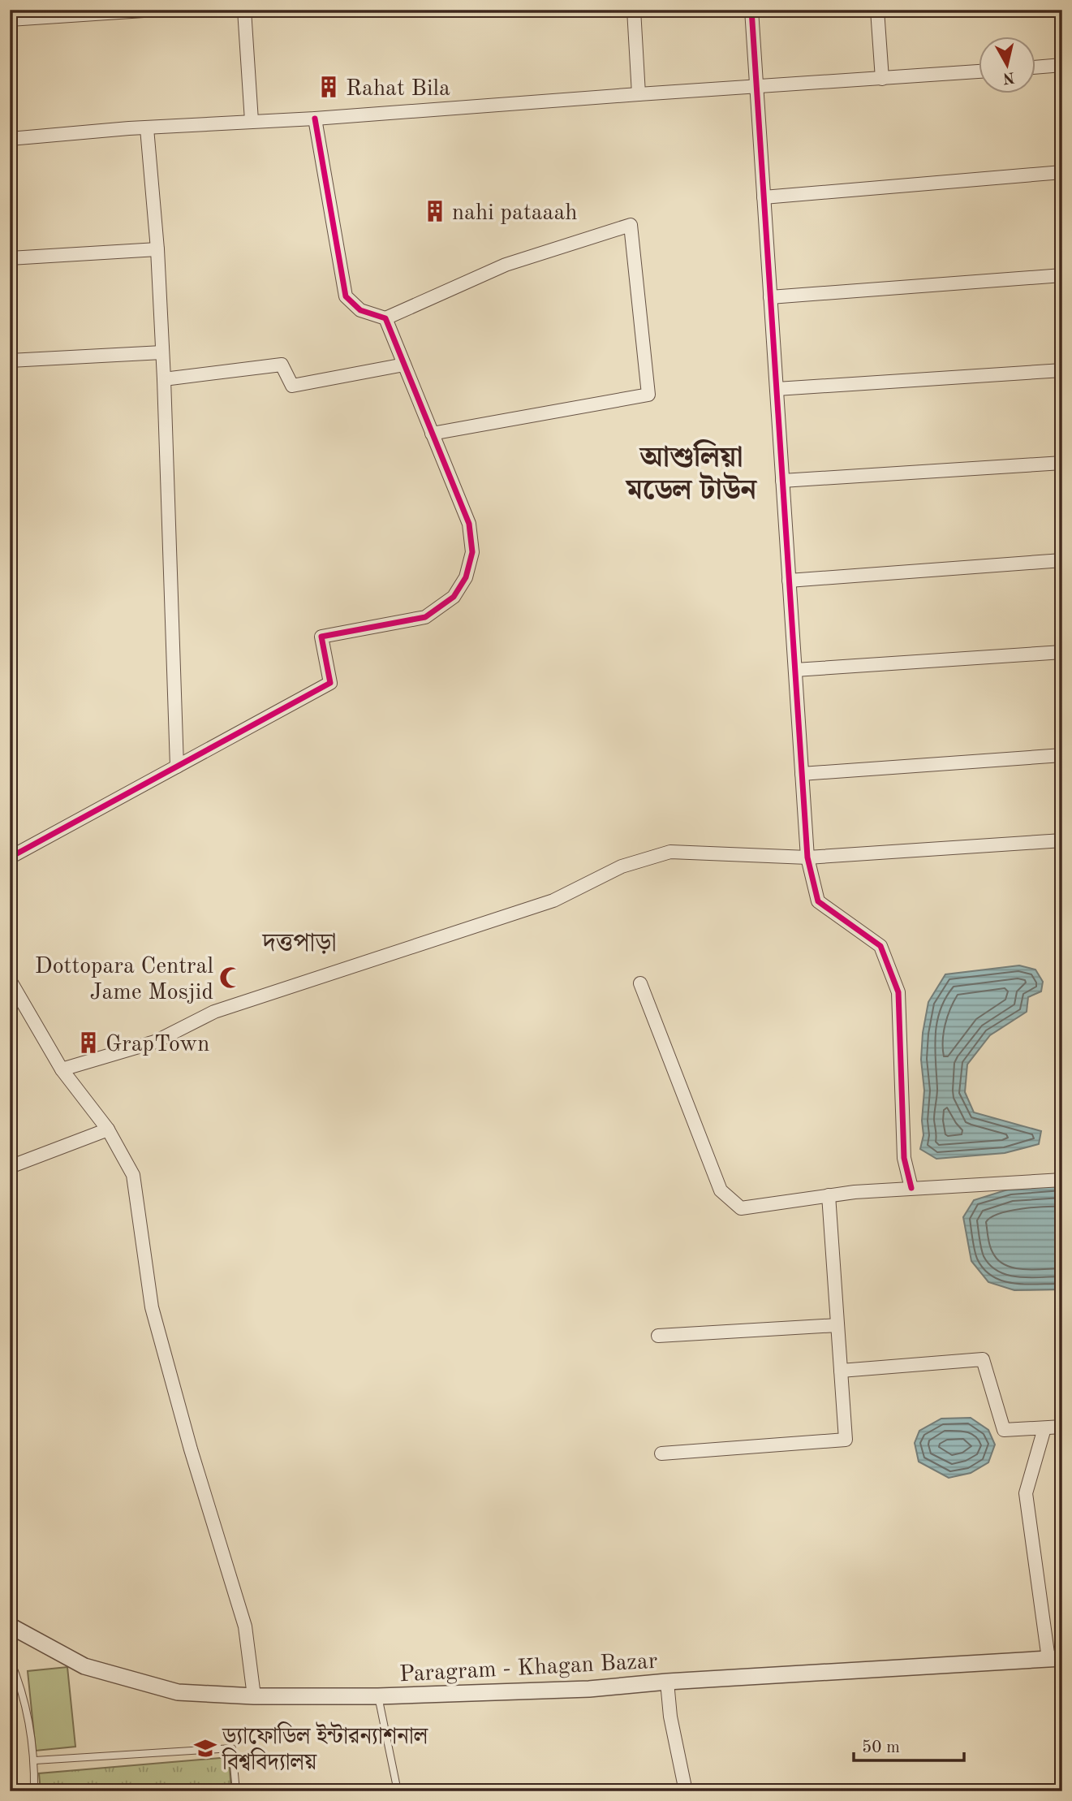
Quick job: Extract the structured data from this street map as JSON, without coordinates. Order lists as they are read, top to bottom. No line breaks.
{"streets":{"street":["Paragram - Khagan Bazar"]},"districts":["আশুলিয়া মডেল টাউন","দত্তপাড়া"],"places":{"building":["Rahat Bila","nahi pataaah","GrapTown"],"mosque":["Dottopara Central Jame Mosjid"],"school or university":["ড্যাফোডিল ইন্টারন্যাশনাল বিশ্ববিদ্যালয়"]},"scale_bar":"50 m","north":"bottom"}
